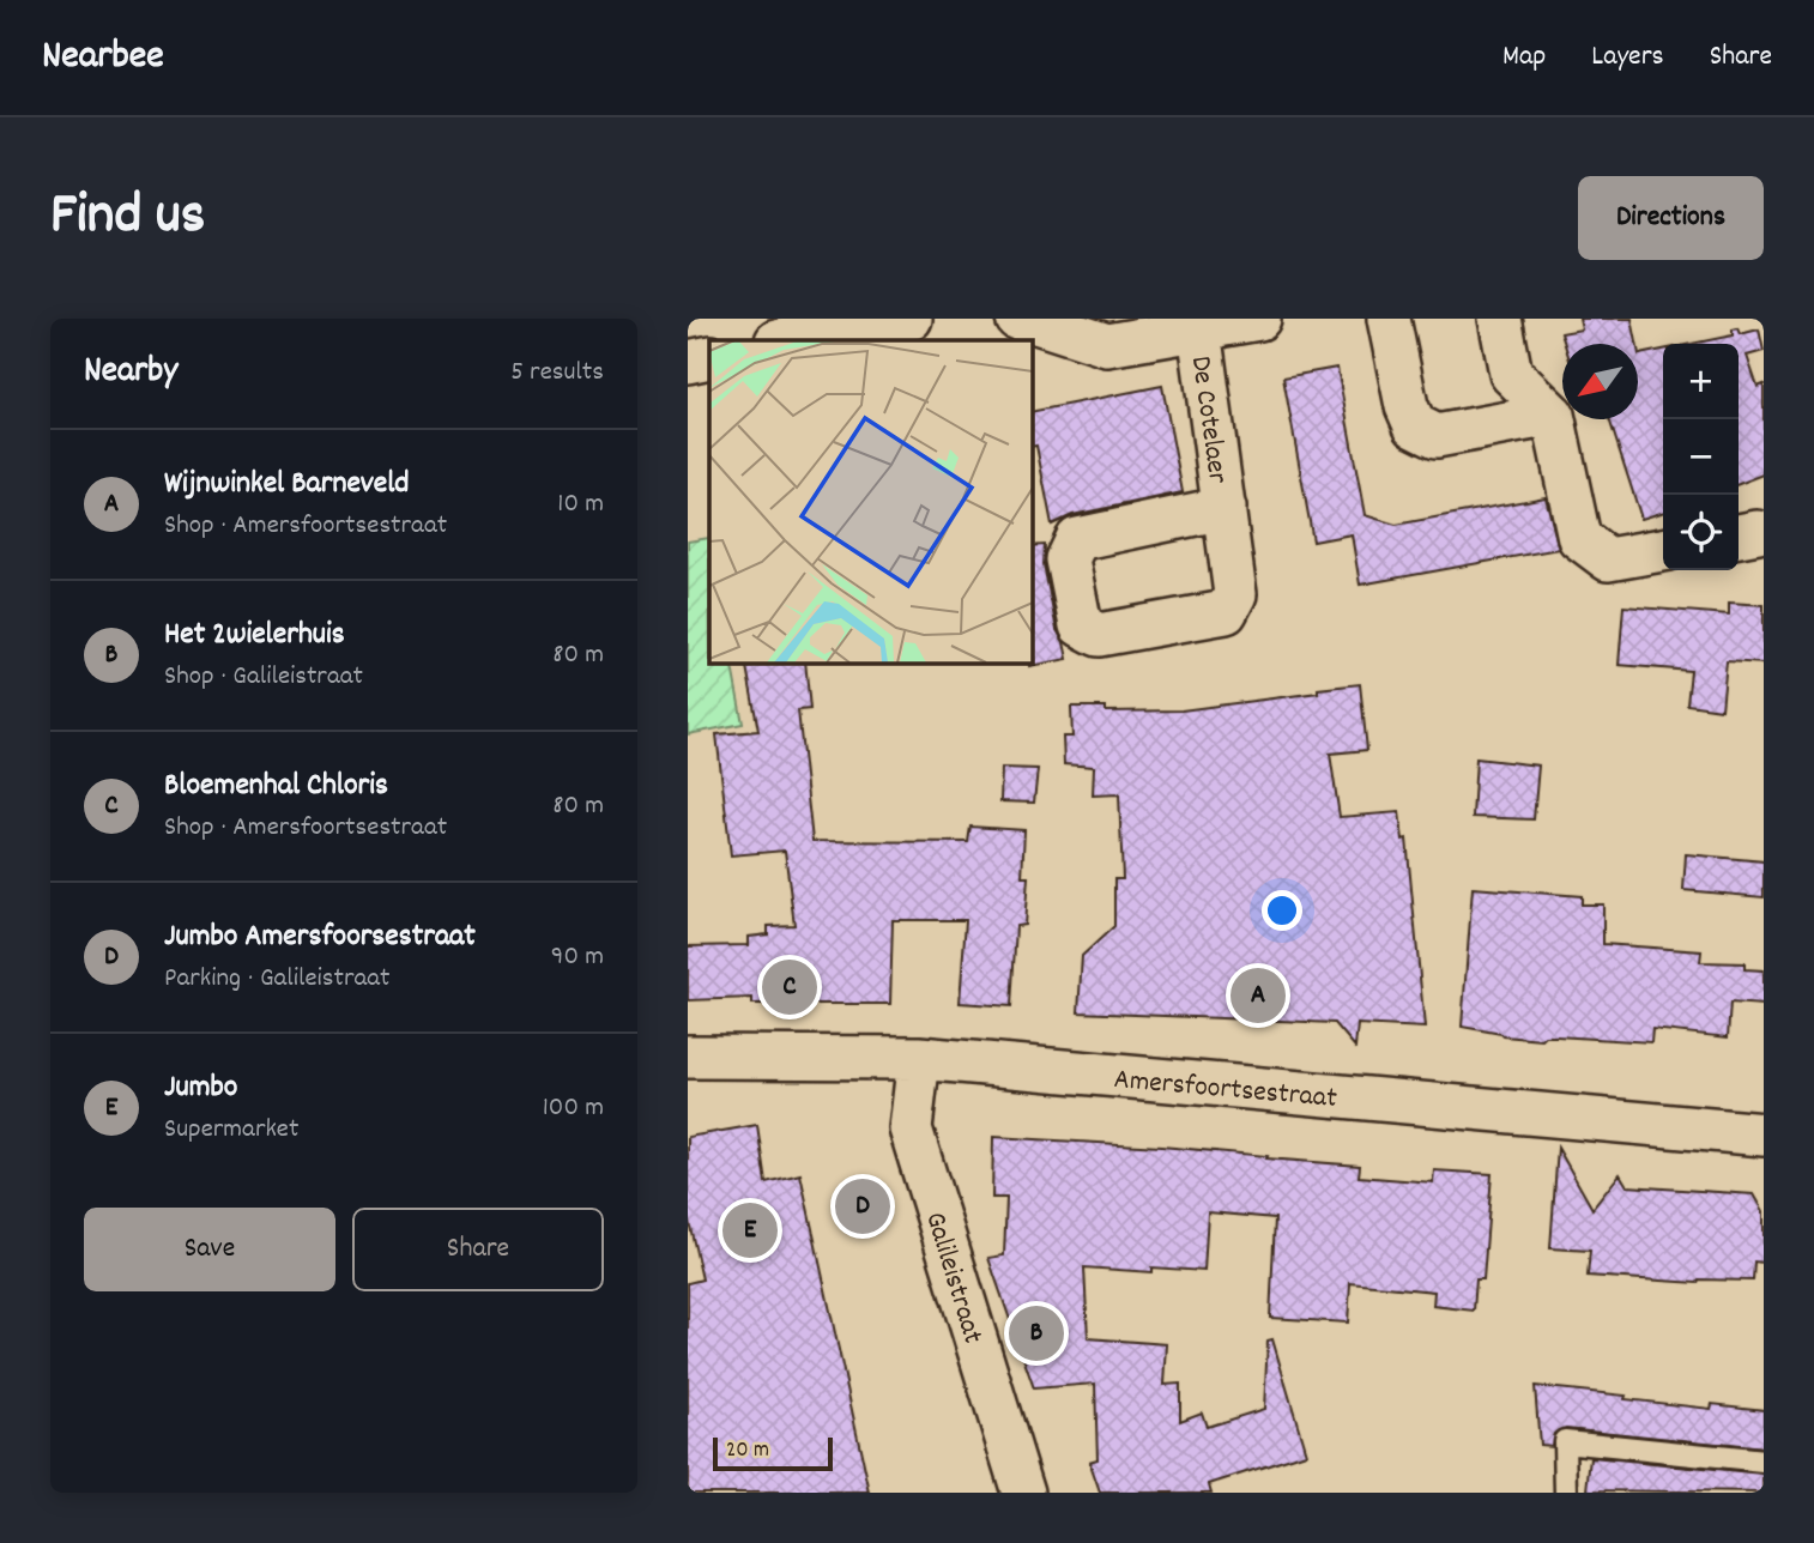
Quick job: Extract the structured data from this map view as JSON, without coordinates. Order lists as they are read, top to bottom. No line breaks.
{"streets":{"street":["De Cotelaer","Amersfoortsestraat","Galileistraat"]},"crossings":[["Amersfoortsestraat","Galileistraat"]],"scale_bar":"20 m","north":"bottom left","page":{"header":"Nearbee","nav":["Map","Layers","Share"],"title":"Find us","buttons":["Directions",["Save","Share"]],"heading":["Nearby","5 results"],"map_buttons":["+","−"],"list":[{"mark":"A","name":"Wijnwinkel Barneveld","note":"Shop · Amersfoortsestraat","value":"10 m"},{"mark":"B","name":"Het 2wielerhuis","note":"Shop · Galileistraat","value":"80 m"},{"mark":"C","name":"Bloemenhal Chloris","note":"Shop · Amersfoortsestraat","value":"80 m"},{"mark":"D","name":"Jumbo Amersfoorsestraat","note":"Parking · Galileistraat","value":"90 m"},{"mark":"E","name":"Jumbo","note":"Supermarket","value":"100 m"}],"pins":["C","A","D","E","B"],"scale":"20 m"}}
